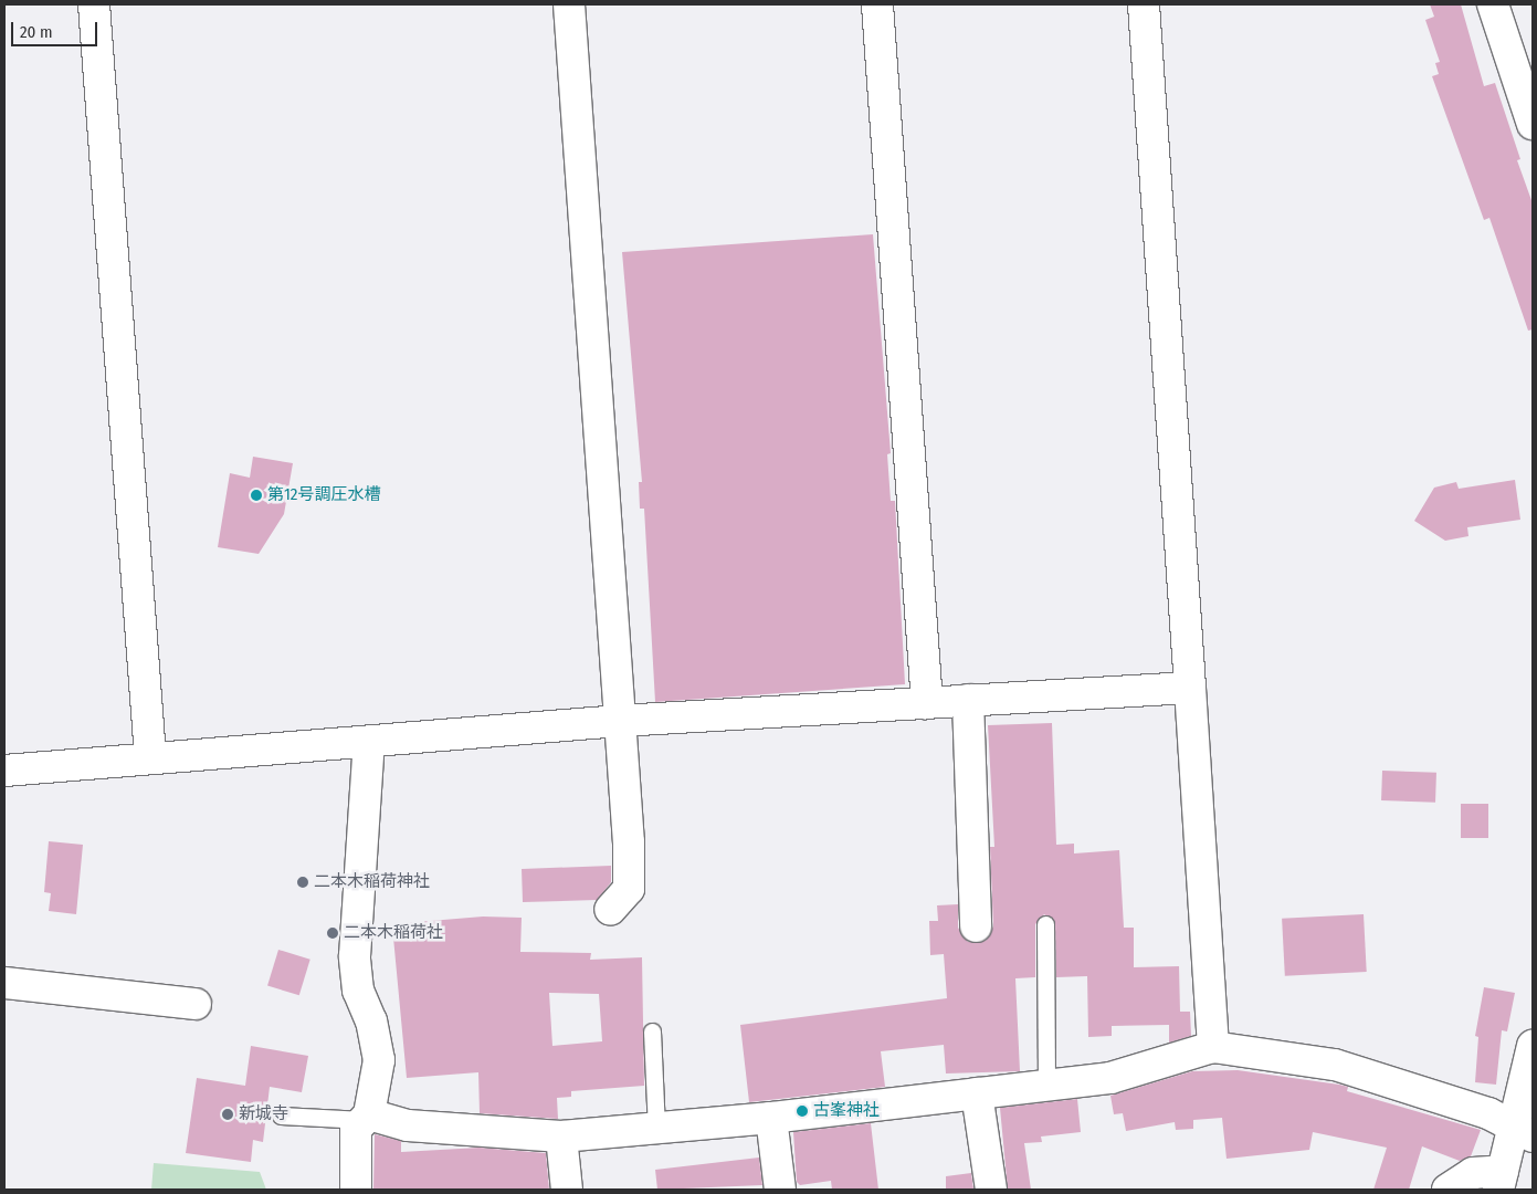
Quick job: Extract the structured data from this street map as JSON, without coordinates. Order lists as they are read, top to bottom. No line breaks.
{"places":["第12号調圧水槽","二本木稲荷神社","二本木稲荷社","古峯神社","新城寺"],"scale_bar":"20 m"}
